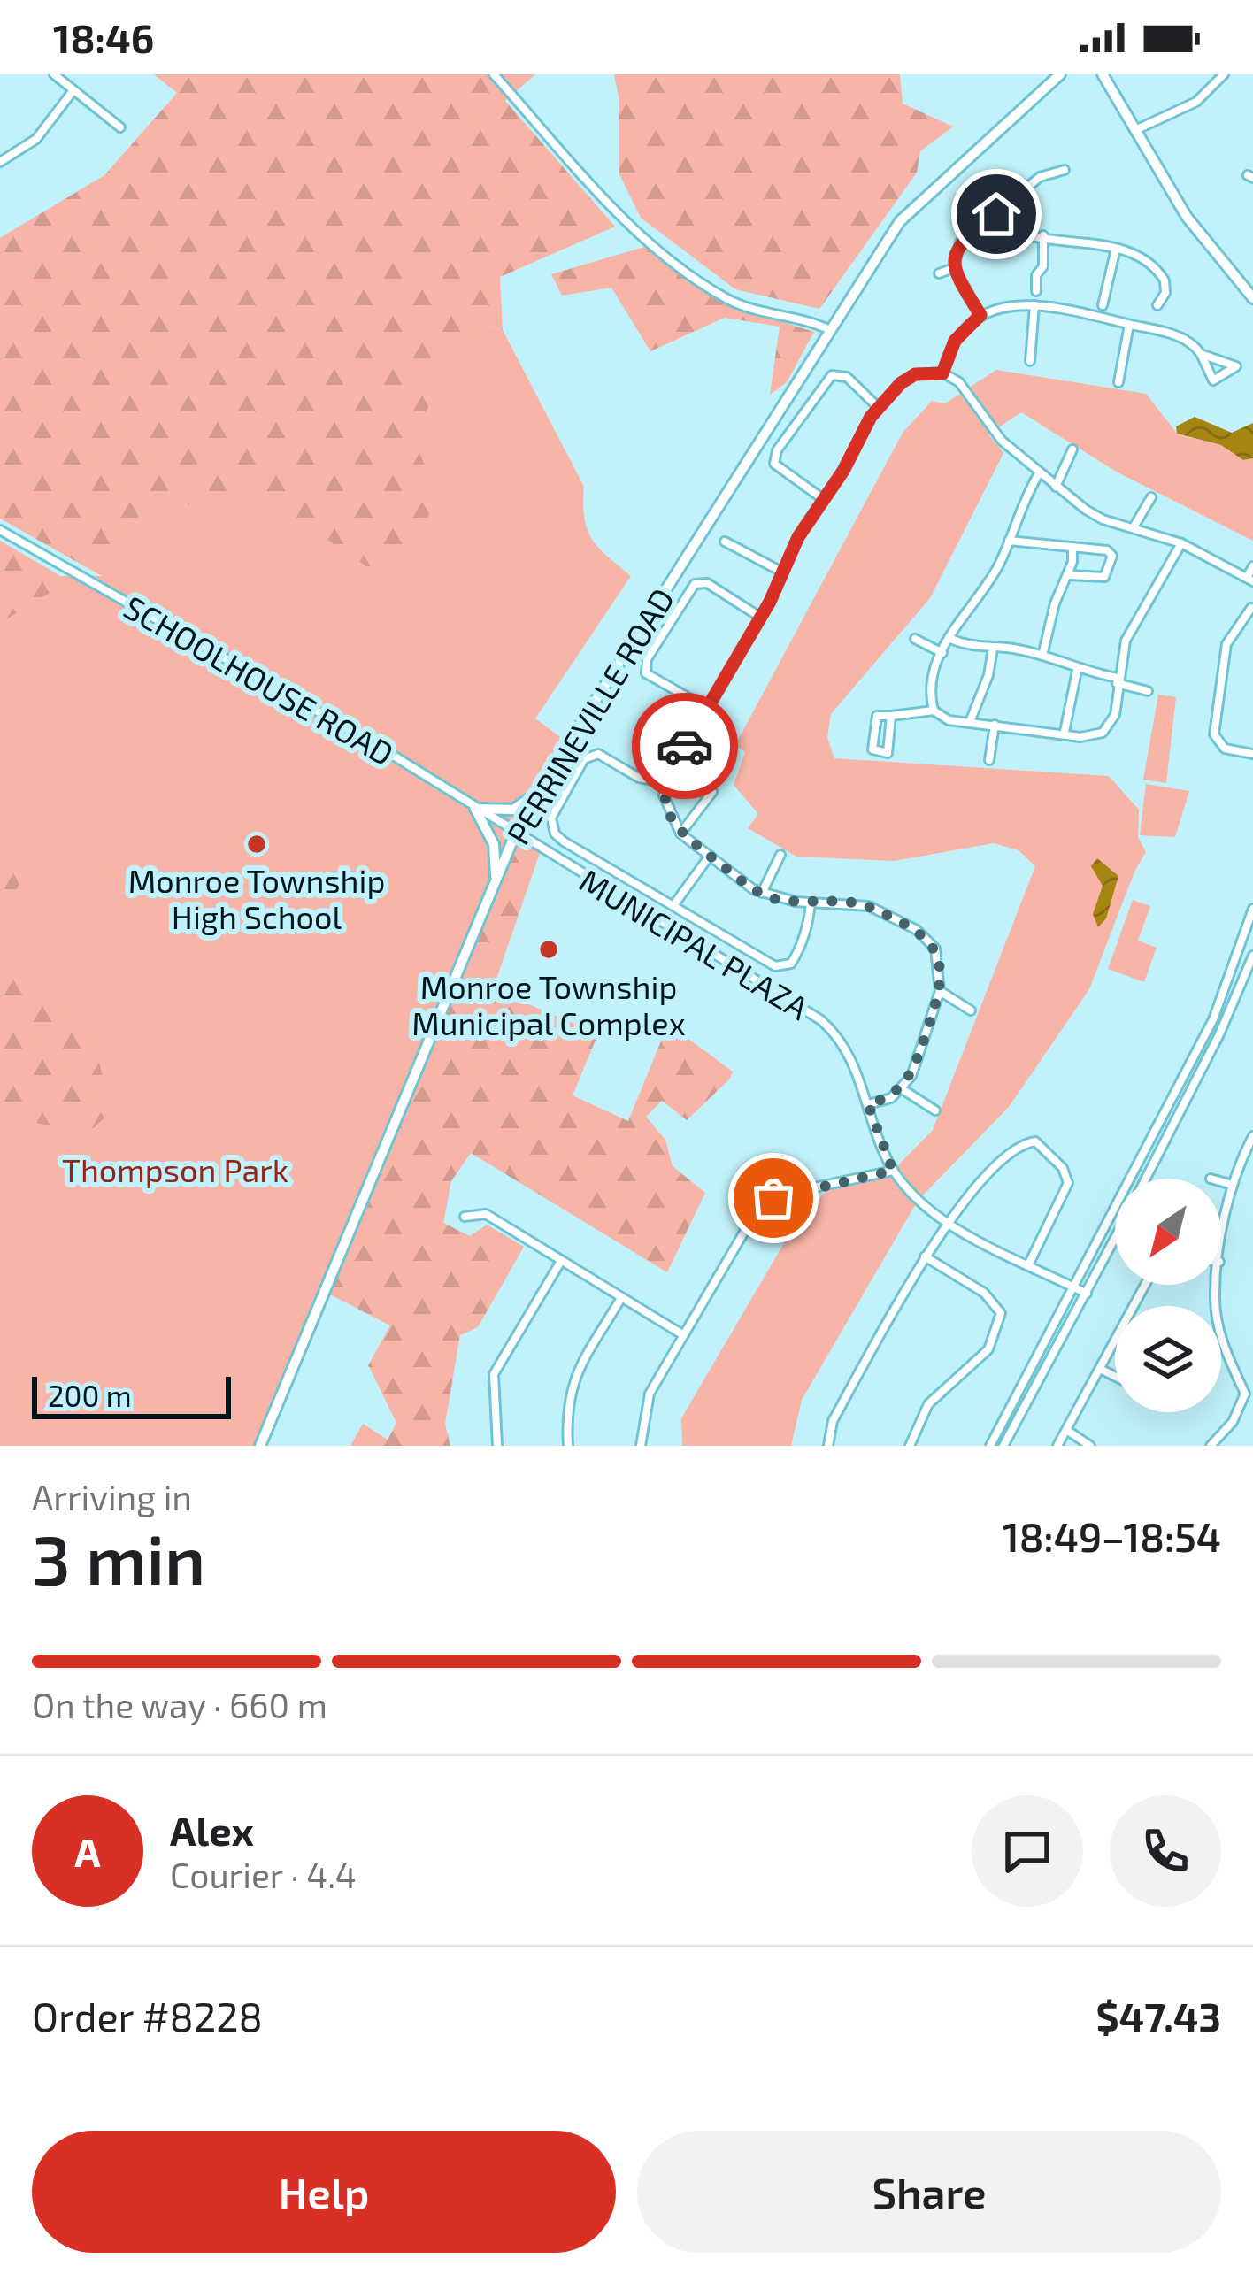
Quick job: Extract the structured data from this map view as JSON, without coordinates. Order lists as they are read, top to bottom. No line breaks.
{"streets":{"street":["SCHOOLHOUSE ROAD","PERRINEVILLE ROAD","MUNICIPAL PLAZA"]},"crossings":[["SCHOOLHOUSE ROAD","PERRINEVILLE ROAD"],["SCHOOLHOUSE ROAD","MUNICIPAL PLAZA"],["PERRINEVILLE ROAD","MUNICIPAL PLAZA"]],"parks":["Thompson Park"],"places":["Monroe Township High School","Monroe Township Municipal Complex"],"scale_bar":"200 m","north":"bottom left","page":{"status":"18:46","scale":"200 m","heading":["3 min","Arriving in","18:49–18:54"],"panel":["Alex","Courier · 4.4","Order #8228","$47.43"],"bar":"On the way · 660 m","round":"A","buttons":["Help","Share"]}}
